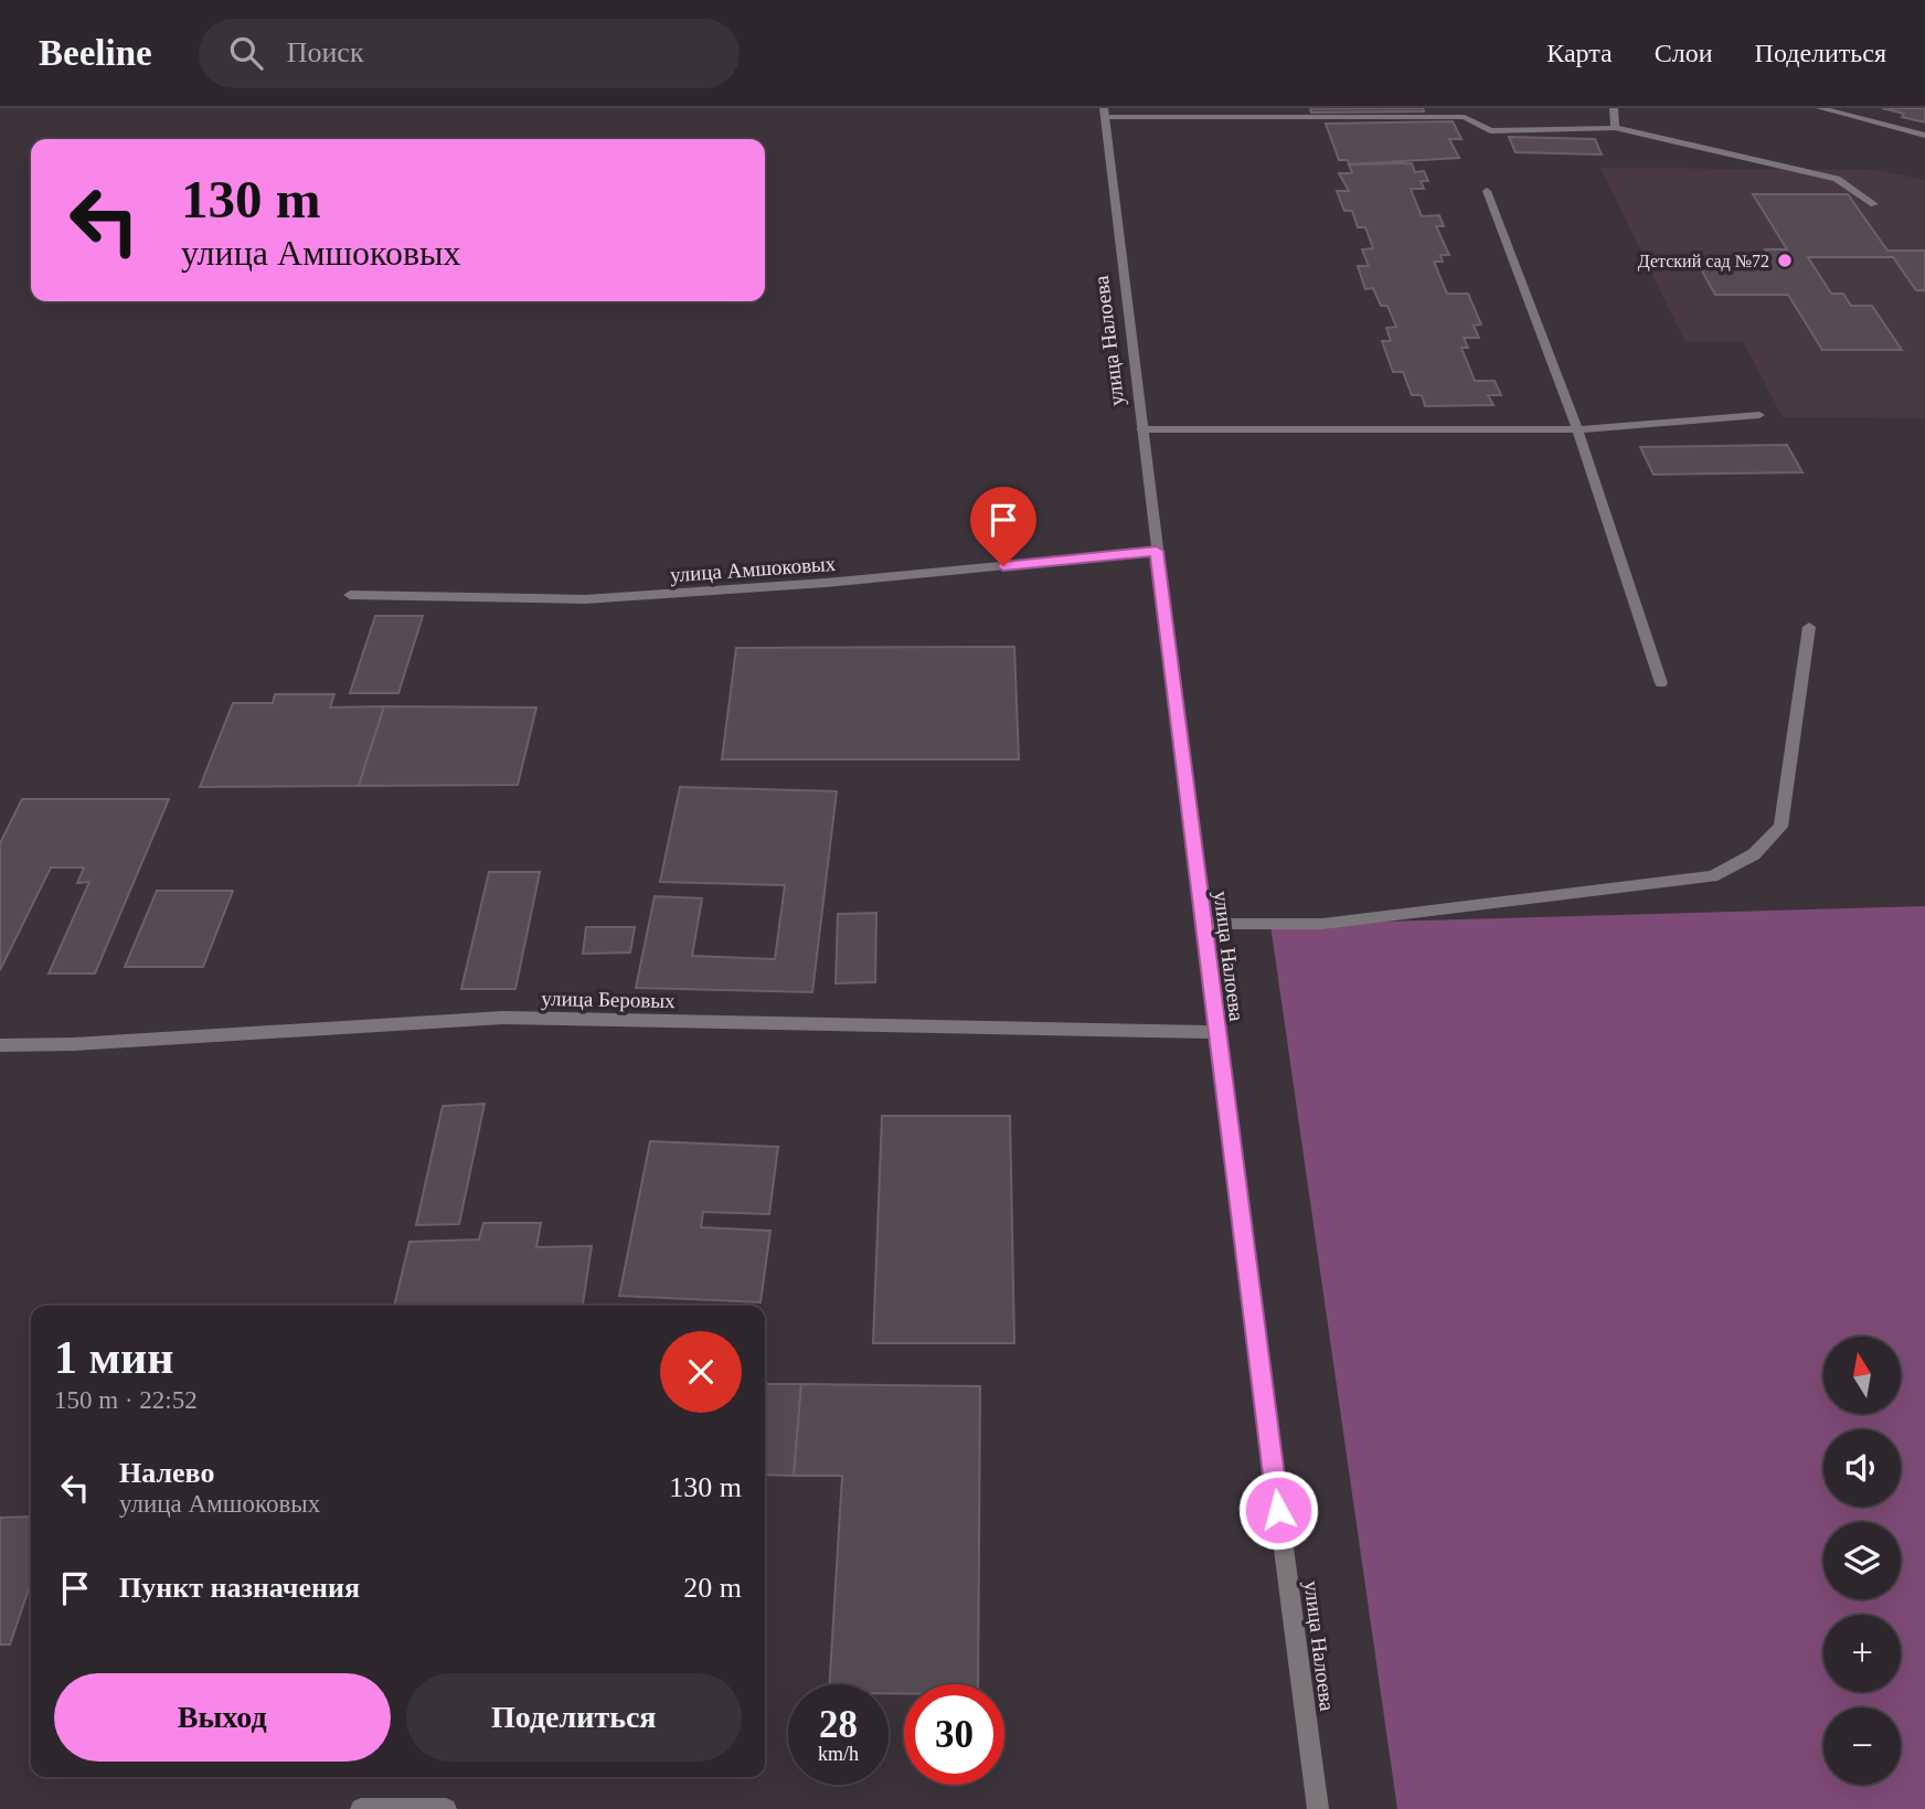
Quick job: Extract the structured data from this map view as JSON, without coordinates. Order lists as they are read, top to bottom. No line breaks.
{"streets":{"street":["улица Налоева","улица Амшоковых","улица Беровых"]},"crossings":[["улица Налоева","улица Амшоковых"],["улица Налоева","улица Беровых"]],"places":["Детский сад №72"],"north":"top","page":{"header":"Beeline","search":"Поиск","nav":["Карта","Слои","Поделиться"],"turn":["130 m","улица Амшоковых"],"heading":["1 мин","150 m · 22:52"],"map_buttons":["+","−"],"list":[{"name":"Налево","note":"улица Амшоковых","value":"130 m"},{"name":"Пункт назначения","value":"20 m"}],"buttons":["Выход","Поделиться"],"speed":"28 km/h","limit":"30"}}
